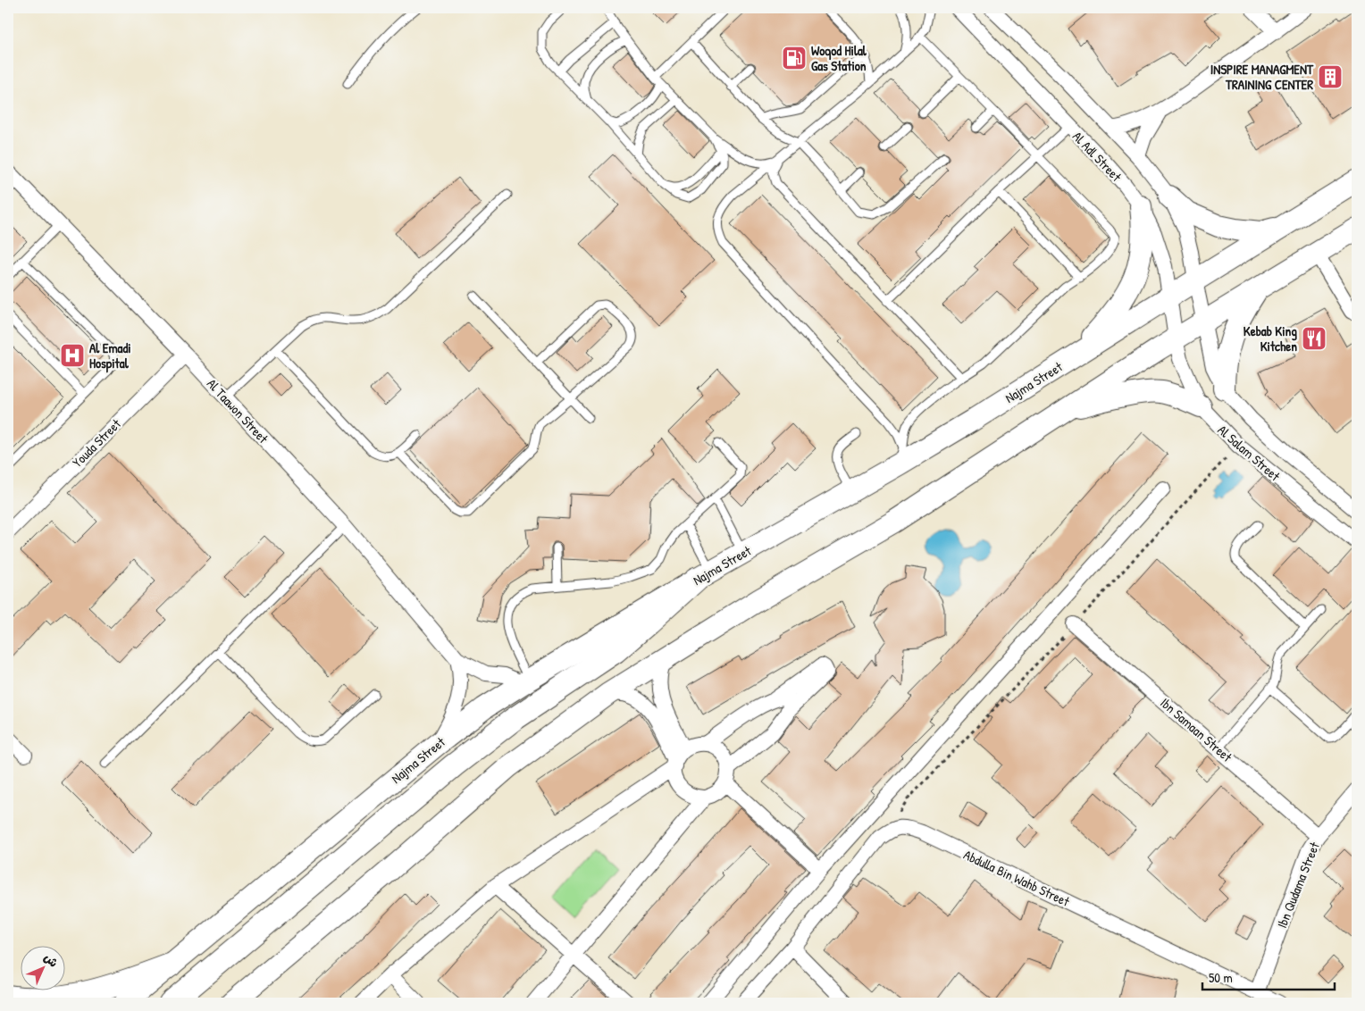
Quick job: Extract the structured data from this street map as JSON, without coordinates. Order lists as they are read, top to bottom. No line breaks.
{"streets":{"main road":["Najma Street"],"street":["Al Adl Street","Al Taawon Street","Youda Street","Al Salam Street","Ibn Samaan Street","Abdulla Bin Wahb Street","Ibn Qudama Street"]},"crossings":[["Al Adl Street","Najma Street"],["Al Adl Street","Al Salam Street"],["Najma Street","Al Taawon Street"],["Al Taawon Street","Youda Street"],["Ibn Samaan Street","Ibn Qudama Street"],["Abdulla Bin Wahb Street","Ibn Qudama Street"]],"places":{"fuel station":["Woqod Hilal Gas Station"],"building":["INSPIRE MANAGMENT TRAINING CENTER"],"restaurant":["Kebab King Kitchen"],"hospital":["Al Emadi Hospital"]},"scale_bar":"50 m","north":"top right"}
